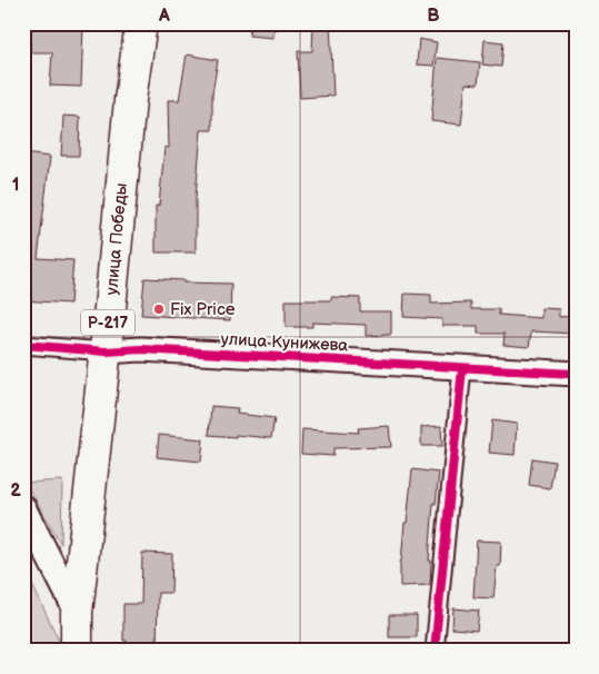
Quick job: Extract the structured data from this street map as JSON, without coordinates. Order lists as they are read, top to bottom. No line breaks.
{"streets":{"highway":["улица Победы","Р-217"],"street":["улица Кунижева"]},"crossings":[["улица Победы","улица Кунижева"]],"places":["Fix Price"],"grid":{"columns":["A","B"],"rows":["1","2"]}}
